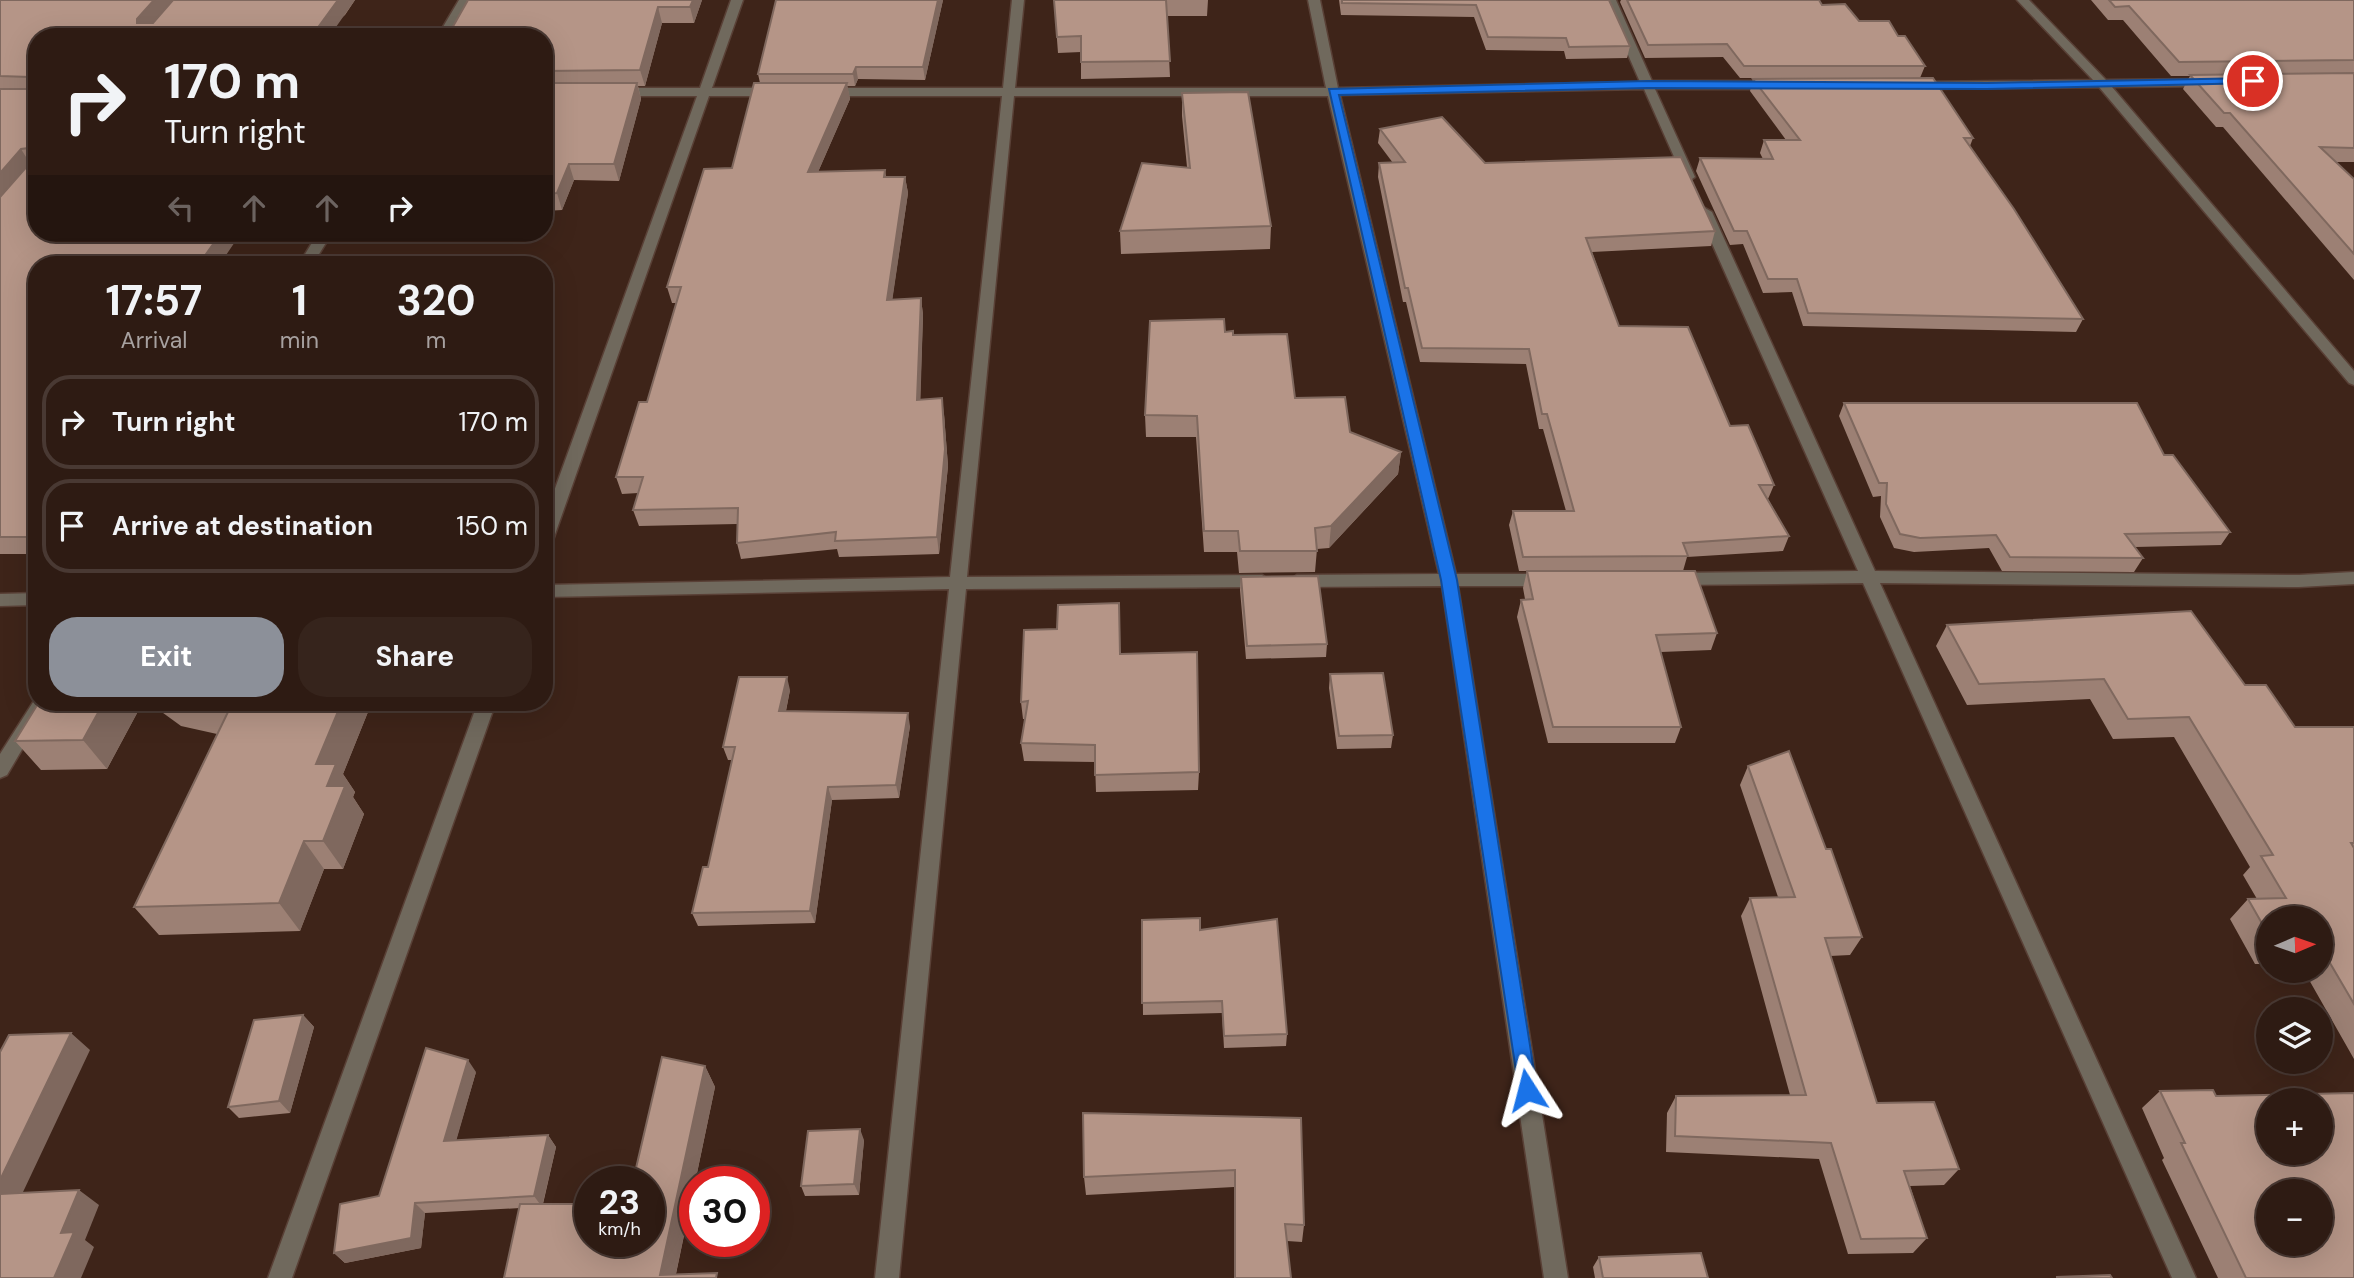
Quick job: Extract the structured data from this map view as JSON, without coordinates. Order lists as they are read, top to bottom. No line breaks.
{"north":"right","page":{"turn":["170 m","Turn right"],"eta":["17:57","Arrival","1","min","320","m"],"list":[{"name":"Turn right","value":"170 m"},{"name":"Arrive at destination","value":"150 m"}],"buttons":["Exit","Share"],"map_buttons":["+","−"],"speed":"23 km/h","limit":"30"}}
